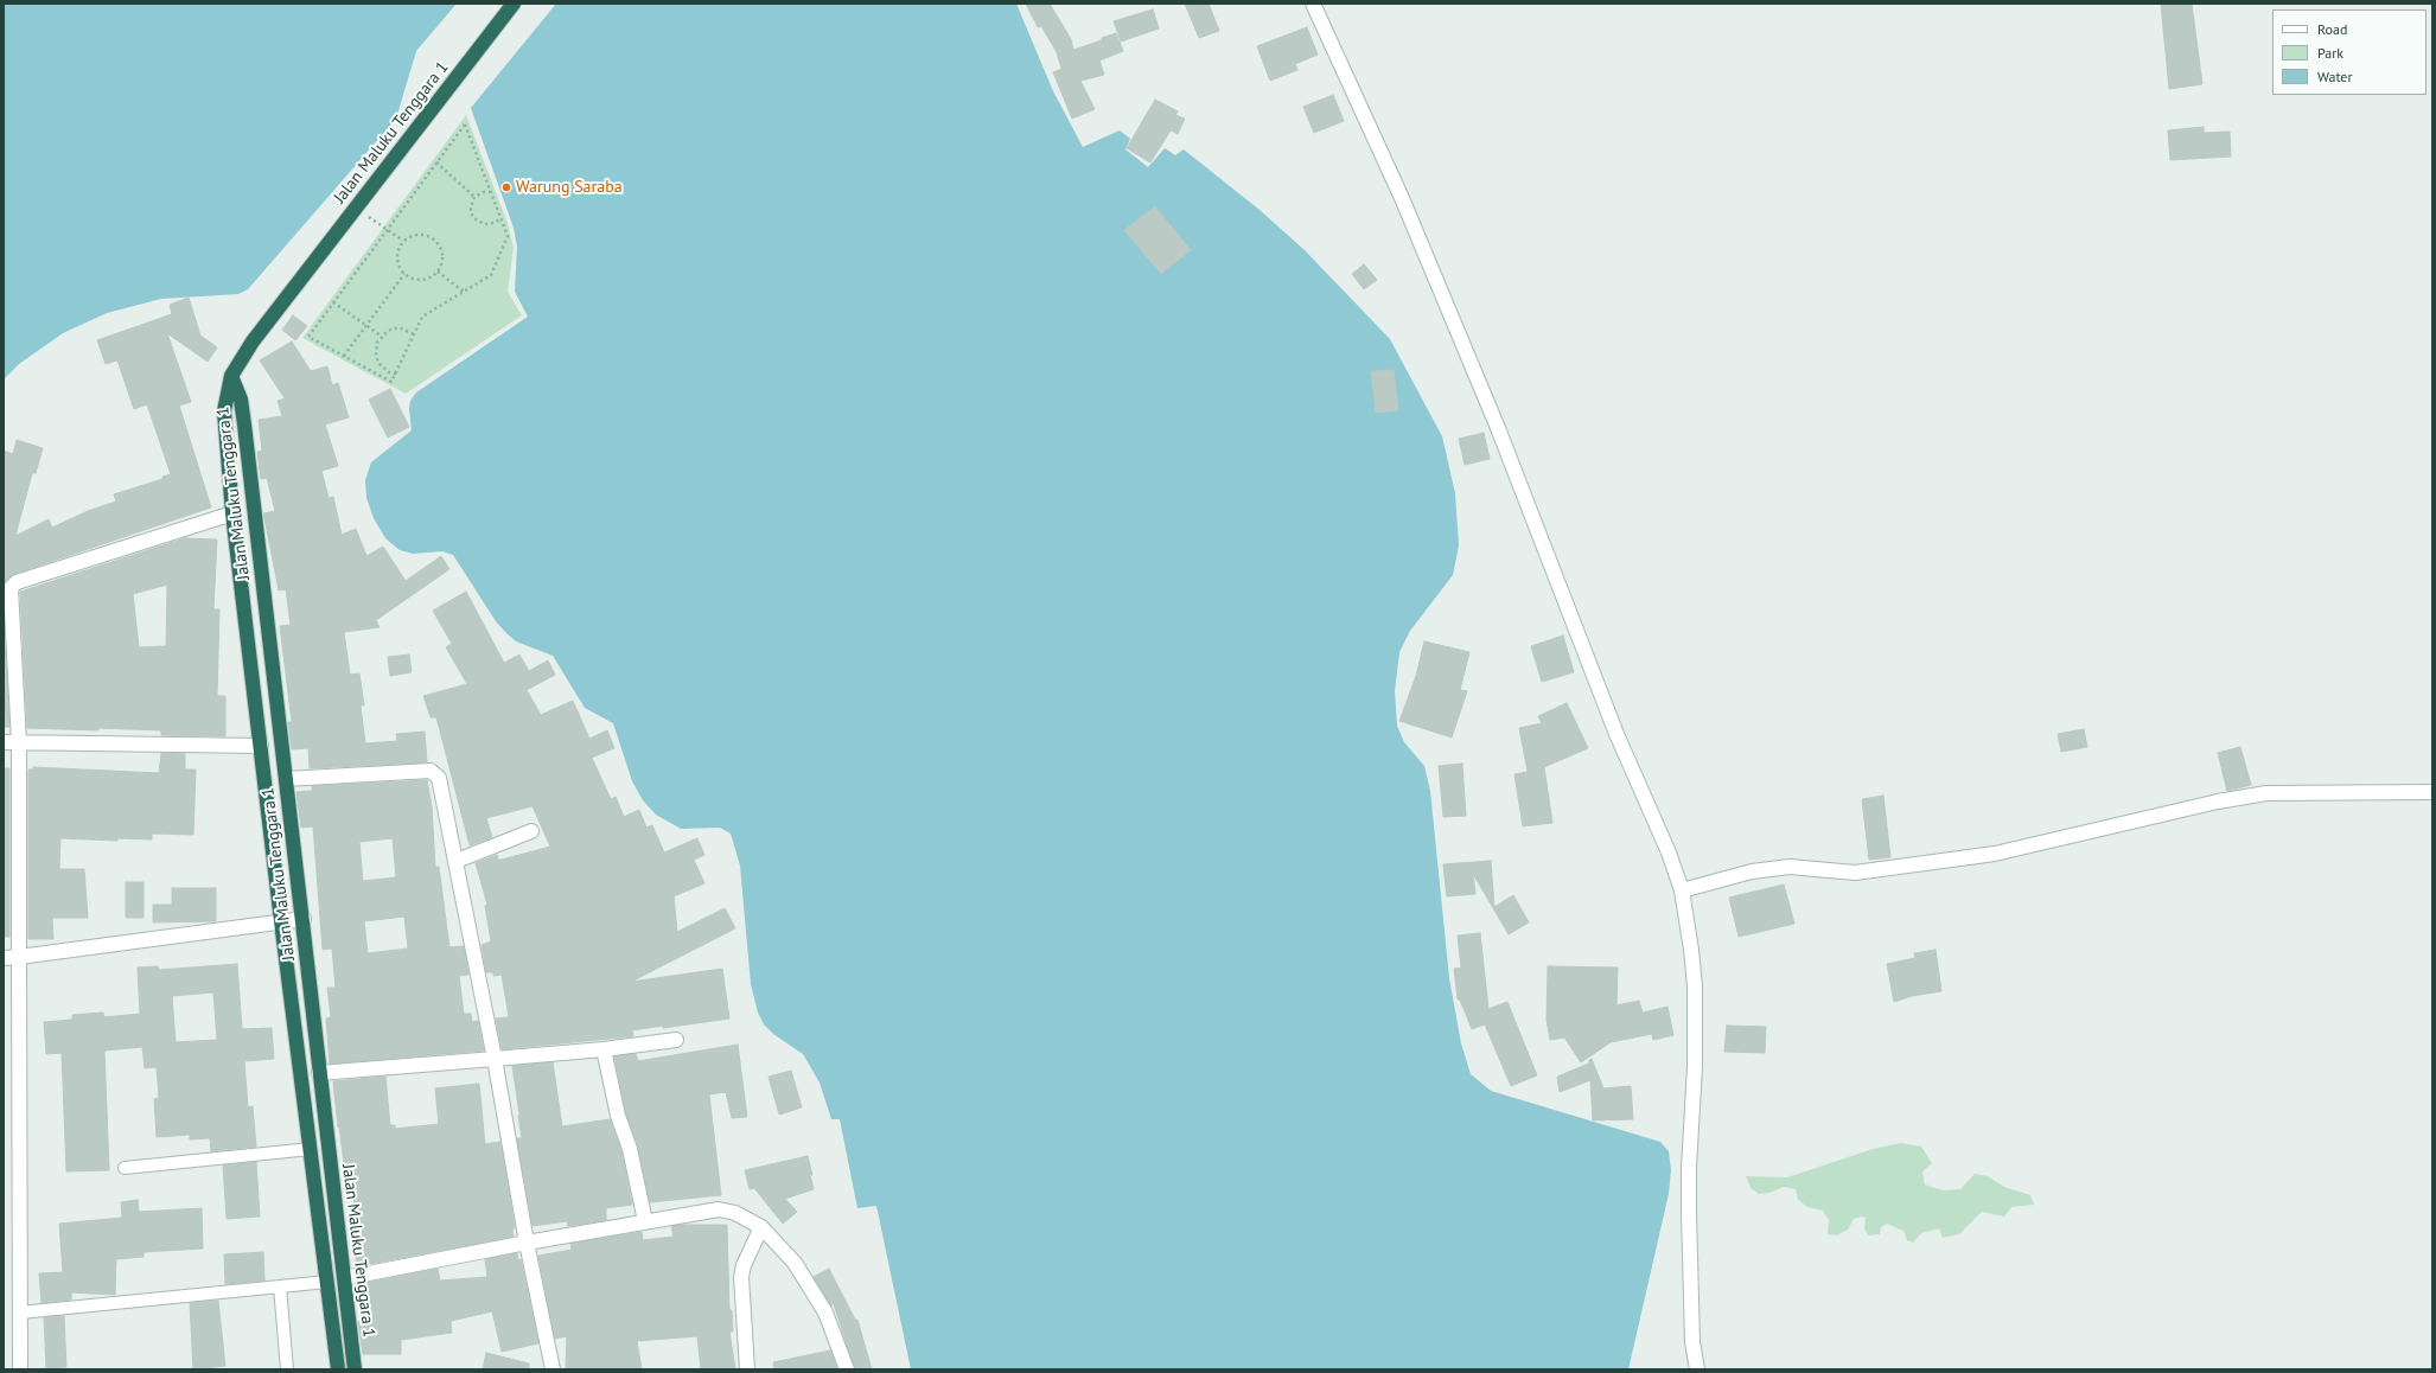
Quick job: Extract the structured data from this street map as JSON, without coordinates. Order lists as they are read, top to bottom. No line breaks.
{"streets":{"highway":["Jalan Maluku Tenggara 1"]},"places":["Warung Saraba"],"legend":["Road","Park","Water"]}
